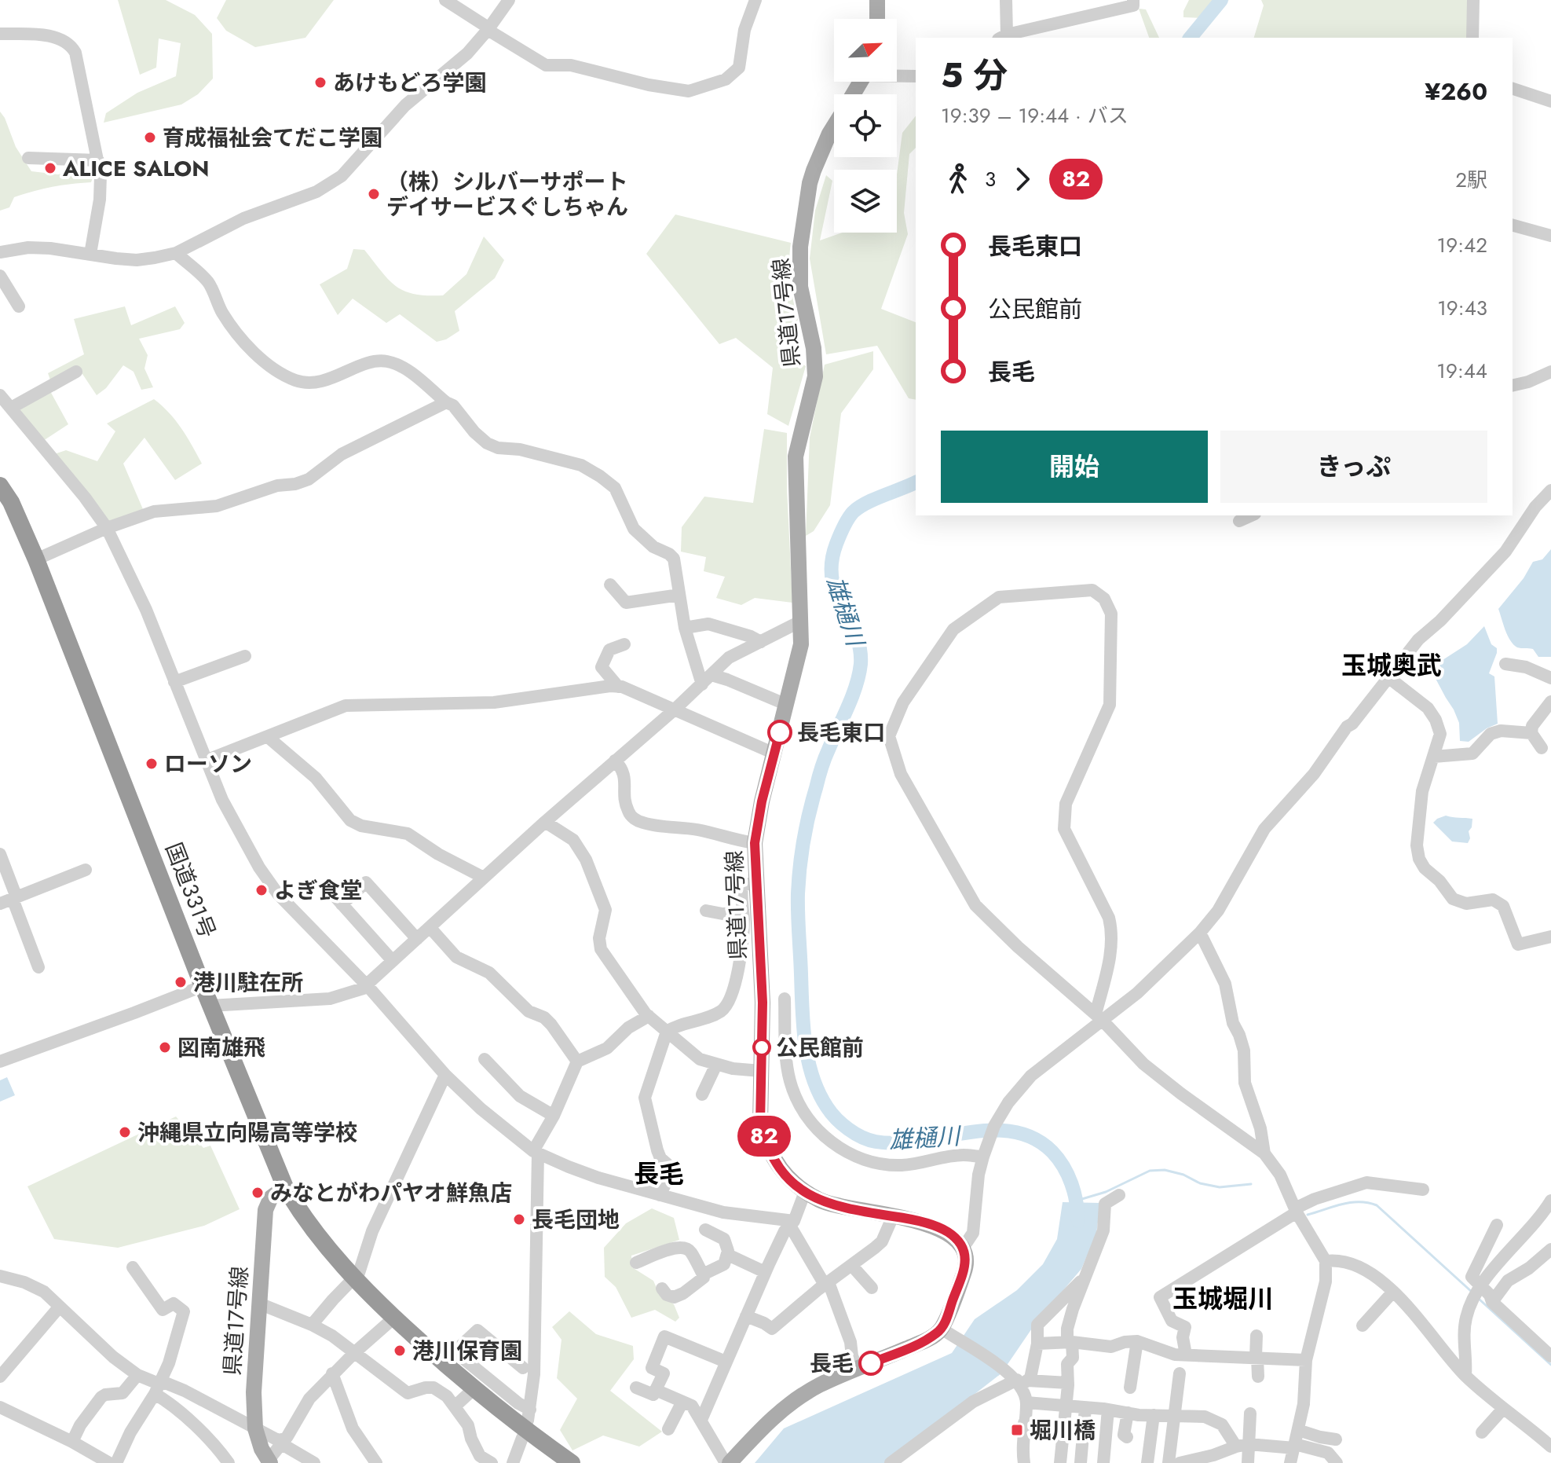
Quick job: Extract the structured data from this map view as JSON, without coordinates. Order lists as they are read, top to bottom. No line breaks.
{"streets":{"highway":["国道331号"],"main road":["県道17号線"]},"crossings":[["県道17号線","国道331号"]],"districts":["玉城奥武","長毛","玉城堀川"],"water":["雄樋川"],"places":{"other":["あけもどろ学園","育成福祉会てだこ学園","ALICE SALON","（株）シルバーサポート デイサービスぐしちゃん","長毛東口","ローソン","よぎ食堂","港川駐在所","図南雄飛","公民館前","沖縄県立向陽高等学校","みなとがわパヤオ鮮魚店","長毛団地","港川保育園","長毛"],"transit":["堀川橋"]},"lines":["bus line 82"],"north":"top right","page":{"on_map":"82","heading":["5 分","19:39 – 19:44 · バス","¥260"],"legs":["3","82","2駅"],"list":[{"name":"長毛東口","value":"19:42"},{"name":"公民館前","value":"19:43"},{"name":"長毛","value":"19:44"}],"buttons":["開始","きっぷ"]}}
